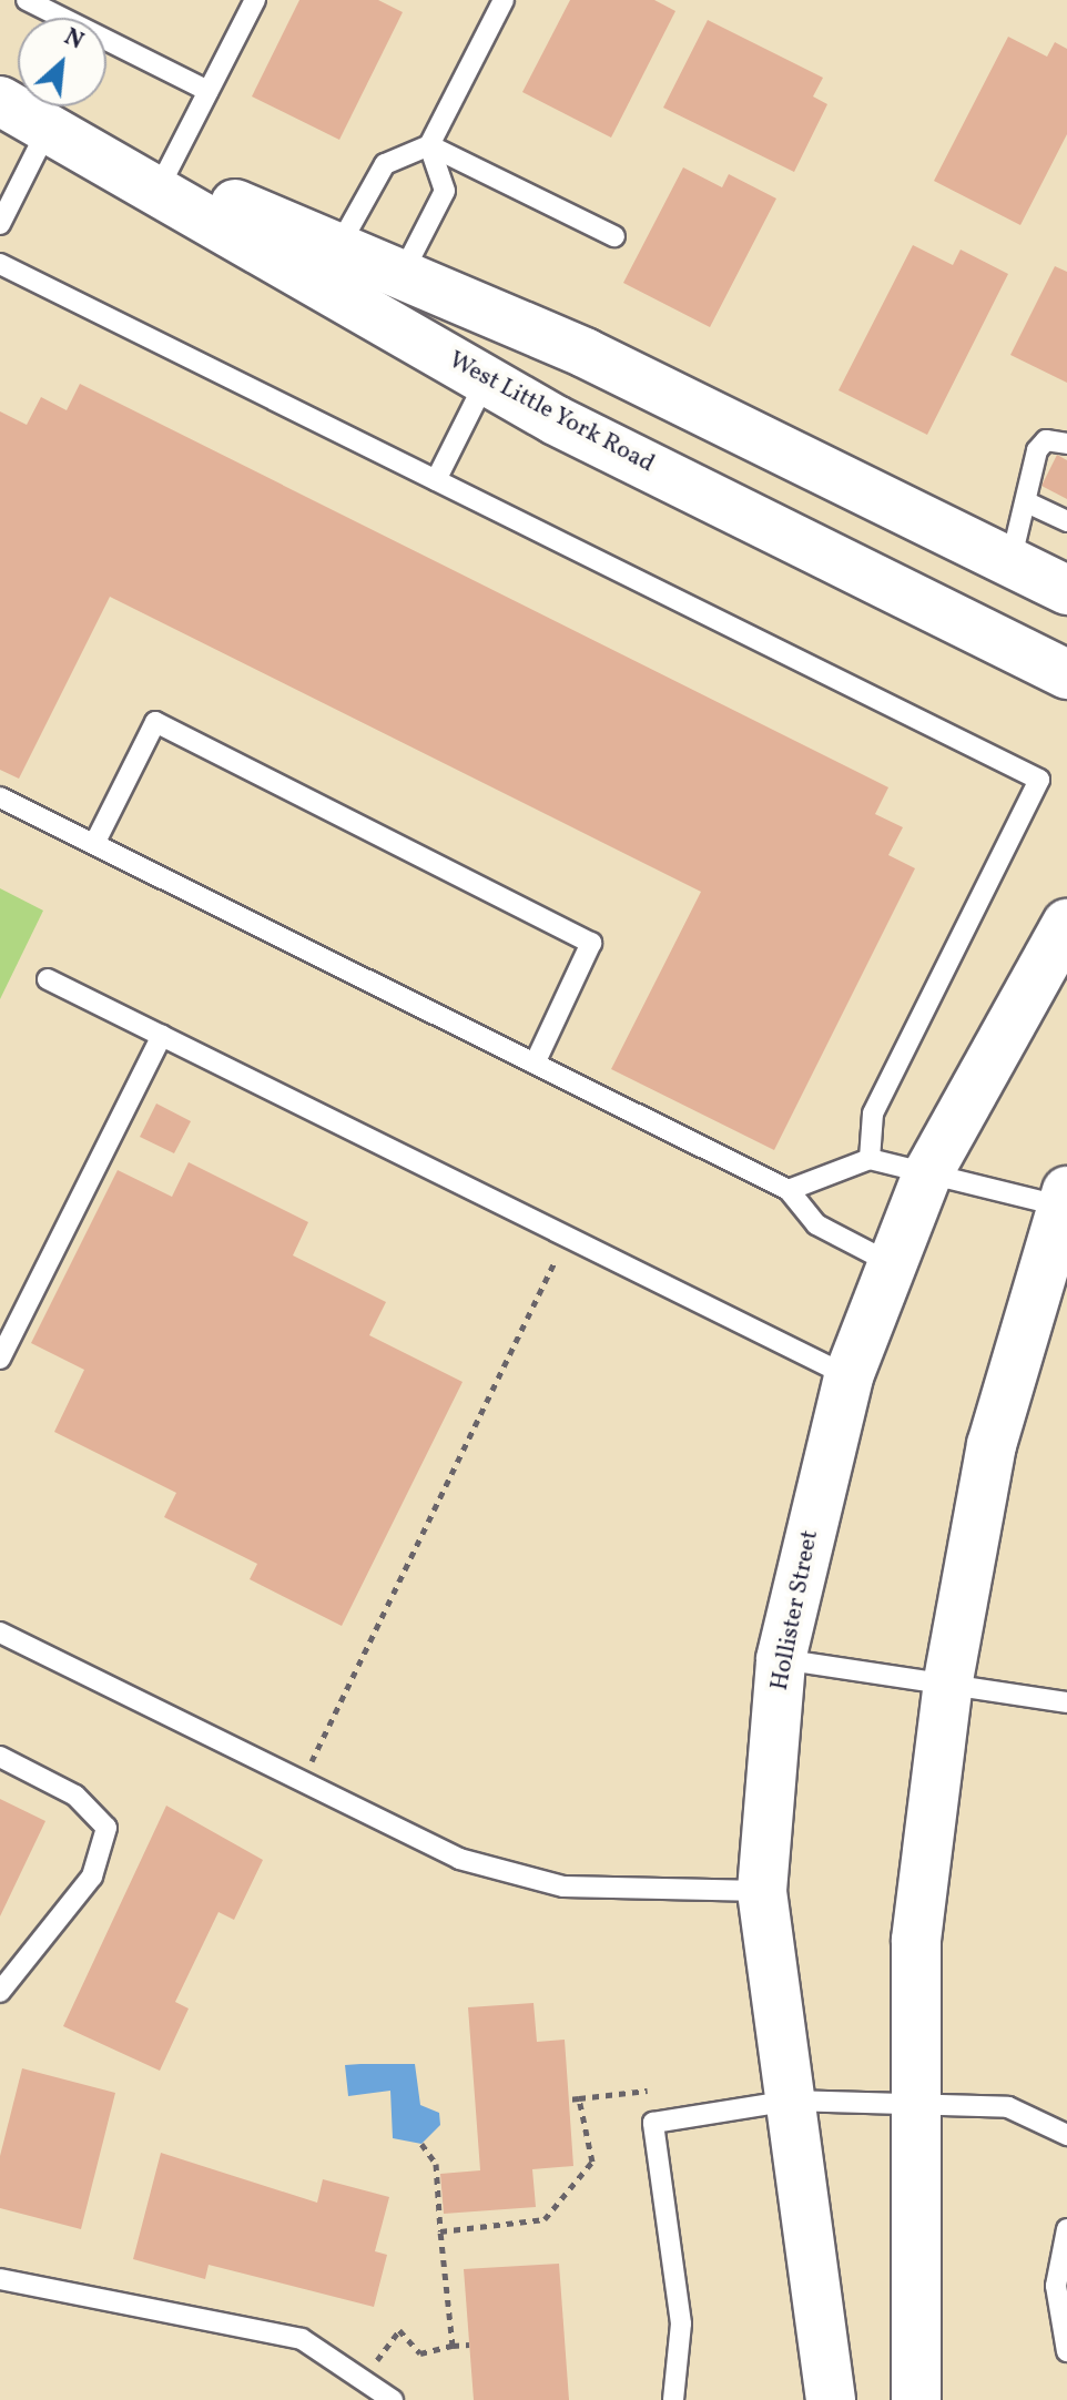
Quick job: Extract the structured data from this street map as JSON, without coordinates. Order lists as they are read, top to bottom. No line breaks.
{"streets":{"main road":["West Little York Road","Hollister Street"]},"north":"top right"}
